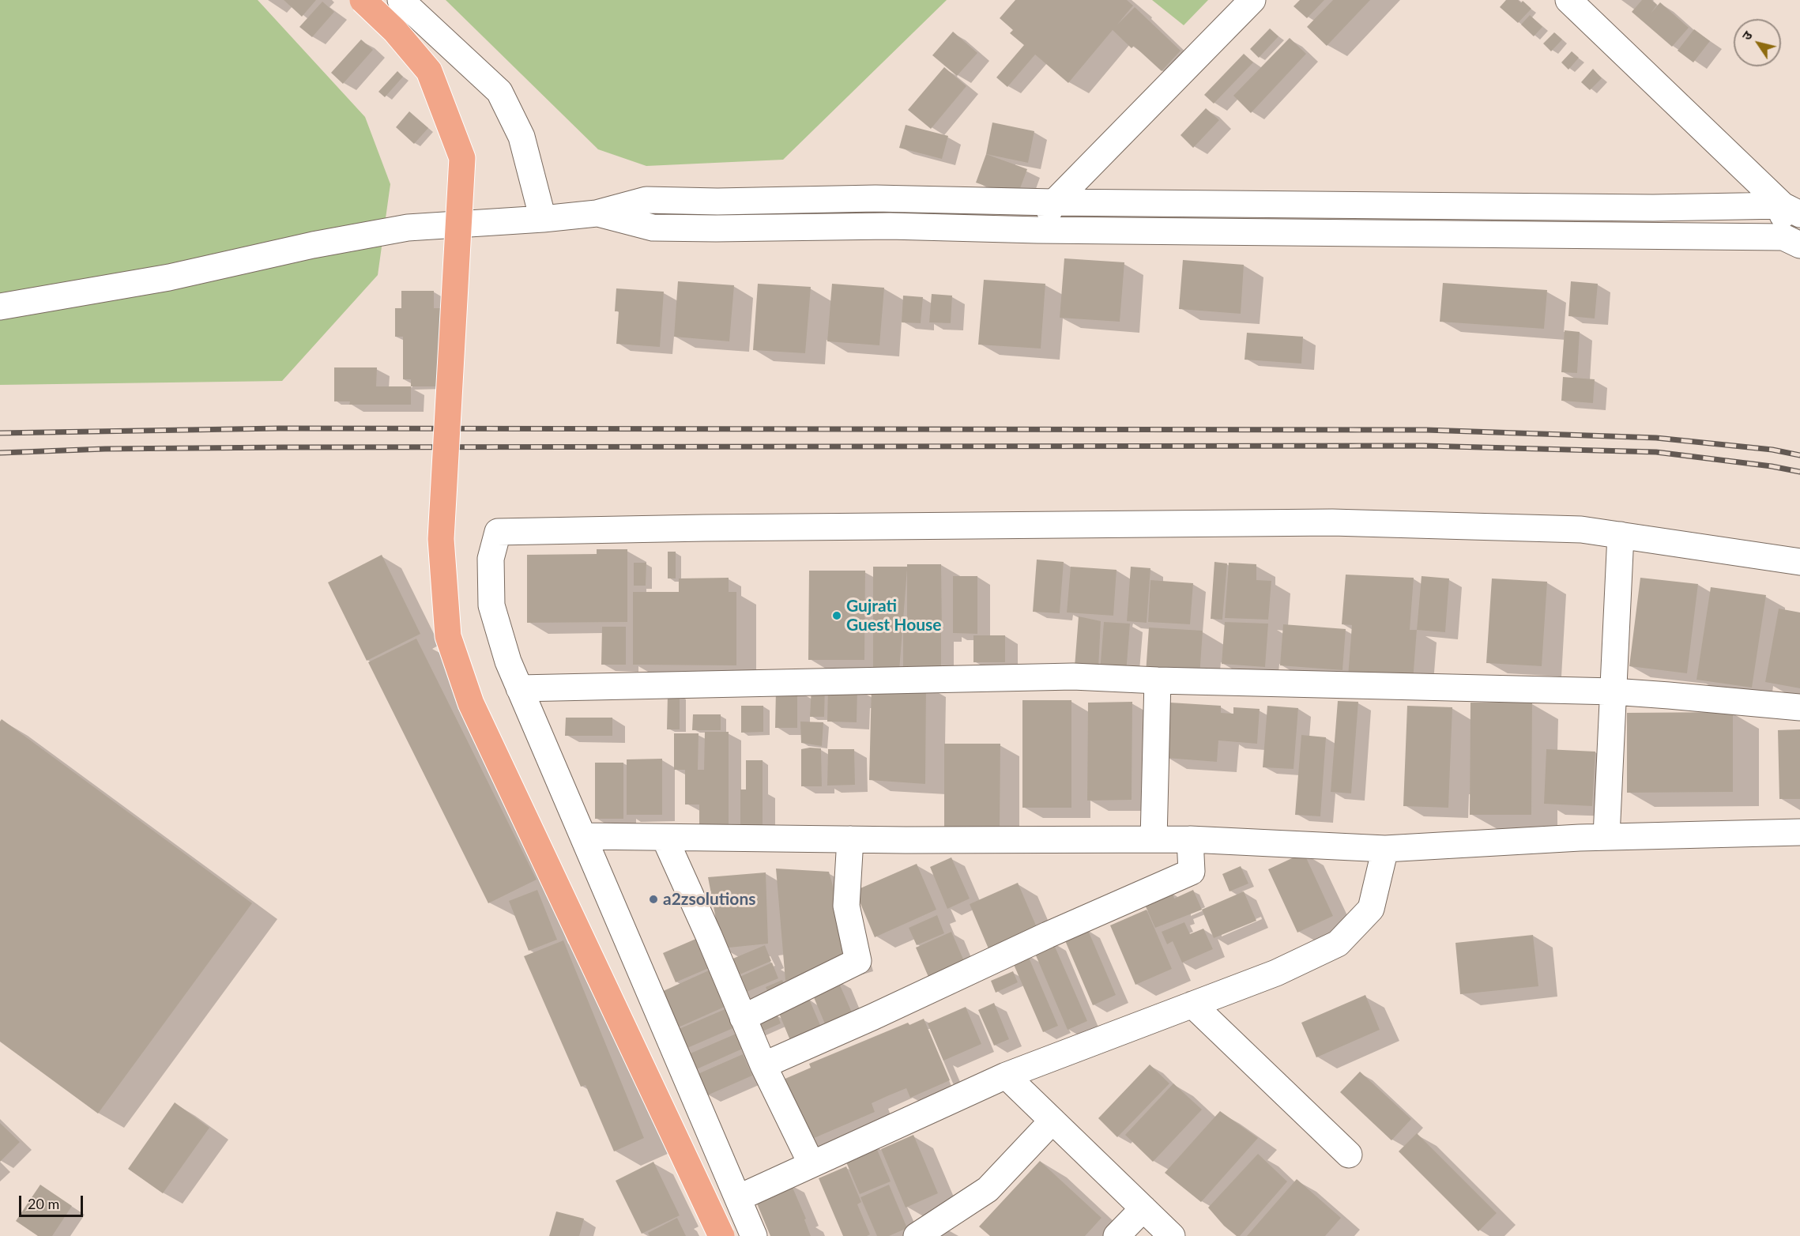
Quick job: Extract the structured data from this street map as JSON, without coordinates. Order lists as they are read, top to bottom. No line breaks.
{"places":["Gujrati Guest House","a2zsolutions"],"scale_bar":"20 m","north":"top left"}
